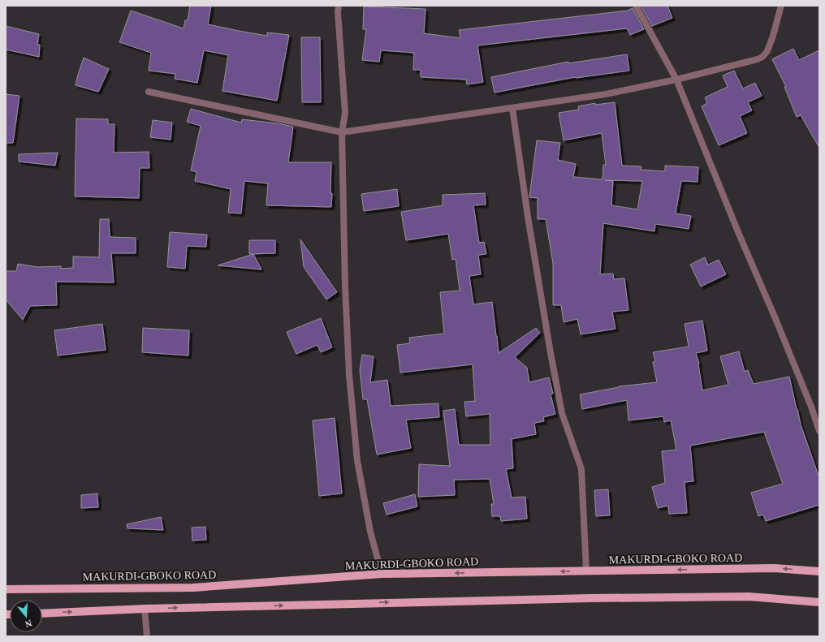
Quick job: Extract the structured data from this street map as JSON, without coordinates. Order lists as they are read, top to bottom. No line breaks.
{"streets":{"main road":["MAKURDI-GBOKO ROAD"]},"north":"bottom"}
